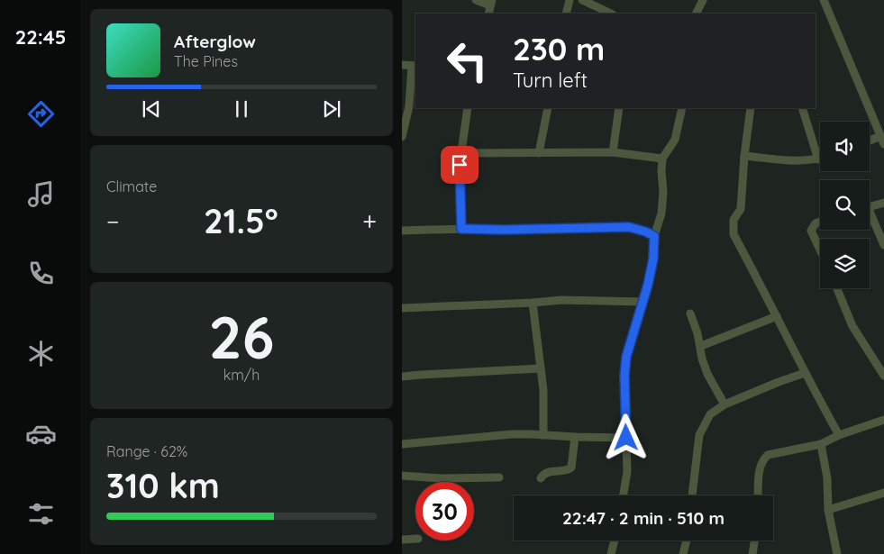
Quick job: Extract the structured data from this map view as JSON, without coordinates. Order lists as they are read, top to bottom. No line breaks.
{"page":{"tabs":"22:45","turn":["230 m","Turn left"],"song":["Afterglow","The Pines"],"tile":["Climate",["26","km/h"],["Range · 62%","310 km"]],"heat":["−","21.5°","+"],"limit":"30","trip":"22:47 · 2 min · 510 m"}}
